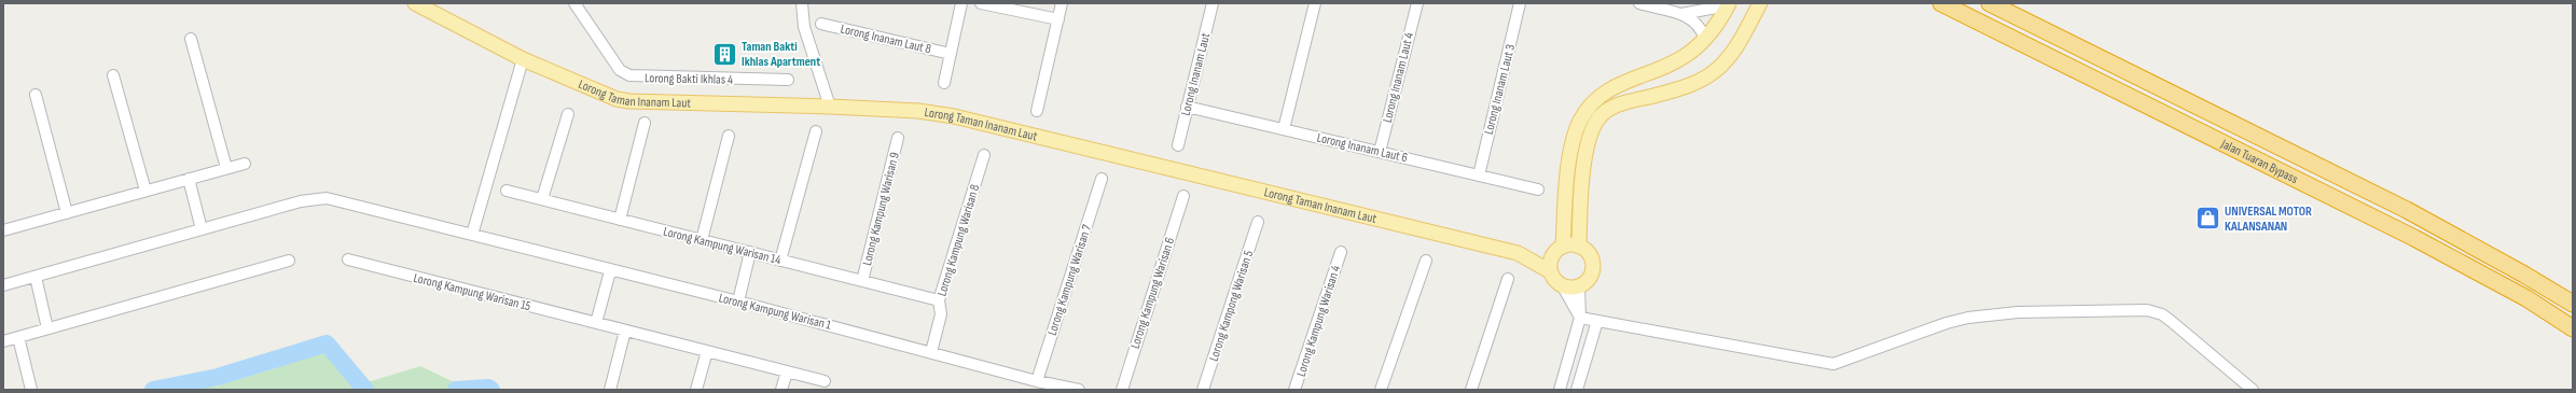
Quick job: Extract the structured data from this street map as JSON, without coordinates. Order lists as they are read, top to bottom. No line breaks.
{"streets":{"highway":["Jalan Tuaran Bypass"],"main road":["Lorong Taman Inanam Laut"],"street":["Lorong Inanam Laut 8","Lorong Inanam Laut","Lorong Inanam Laut 4","Lorong Bakti Ikhlas 4","Lorong Inanam Laut 3","Lorong Inanam Laut 6","Lorong Kampung Warisan 9","Lorong Kampung Warisan 8","Lorong Kampung Warisan 14","Lorong Kampung Warisan 7","Lorong Kampung Warisan 15","Lorong Kampung Warisan 6","Lorong Kampong Warisan 5","Lorong Kampung Warisan 1","Lorong Kampung Warisan 4"]},"crossings":[["Lorong Inanam Laut","Lorong Inanam Laut 6"],["Lorong Inanam Laut 4","Lorong Inanam Laut 6"],["Lorong Inanam Laut 3","Lorong Inanam Laut 6"],["Lorong Kampung Warisan 9","Lorong Kampung Warisan 14"],["Lorong Kampung Warisan 8","Lorong Kampung Warisan 14"],["Lorong Kampung Warisan 8","Lorong Kampung Warisan 1"],["Lorong Kampung Warisan 7","Lorong Kampung Warisan 1"]],"places":{"building":["Taman Bakti Ikhlas Apartment"],"shop":["UNIVERSAL MOTOR KALANSANAN"]}}
